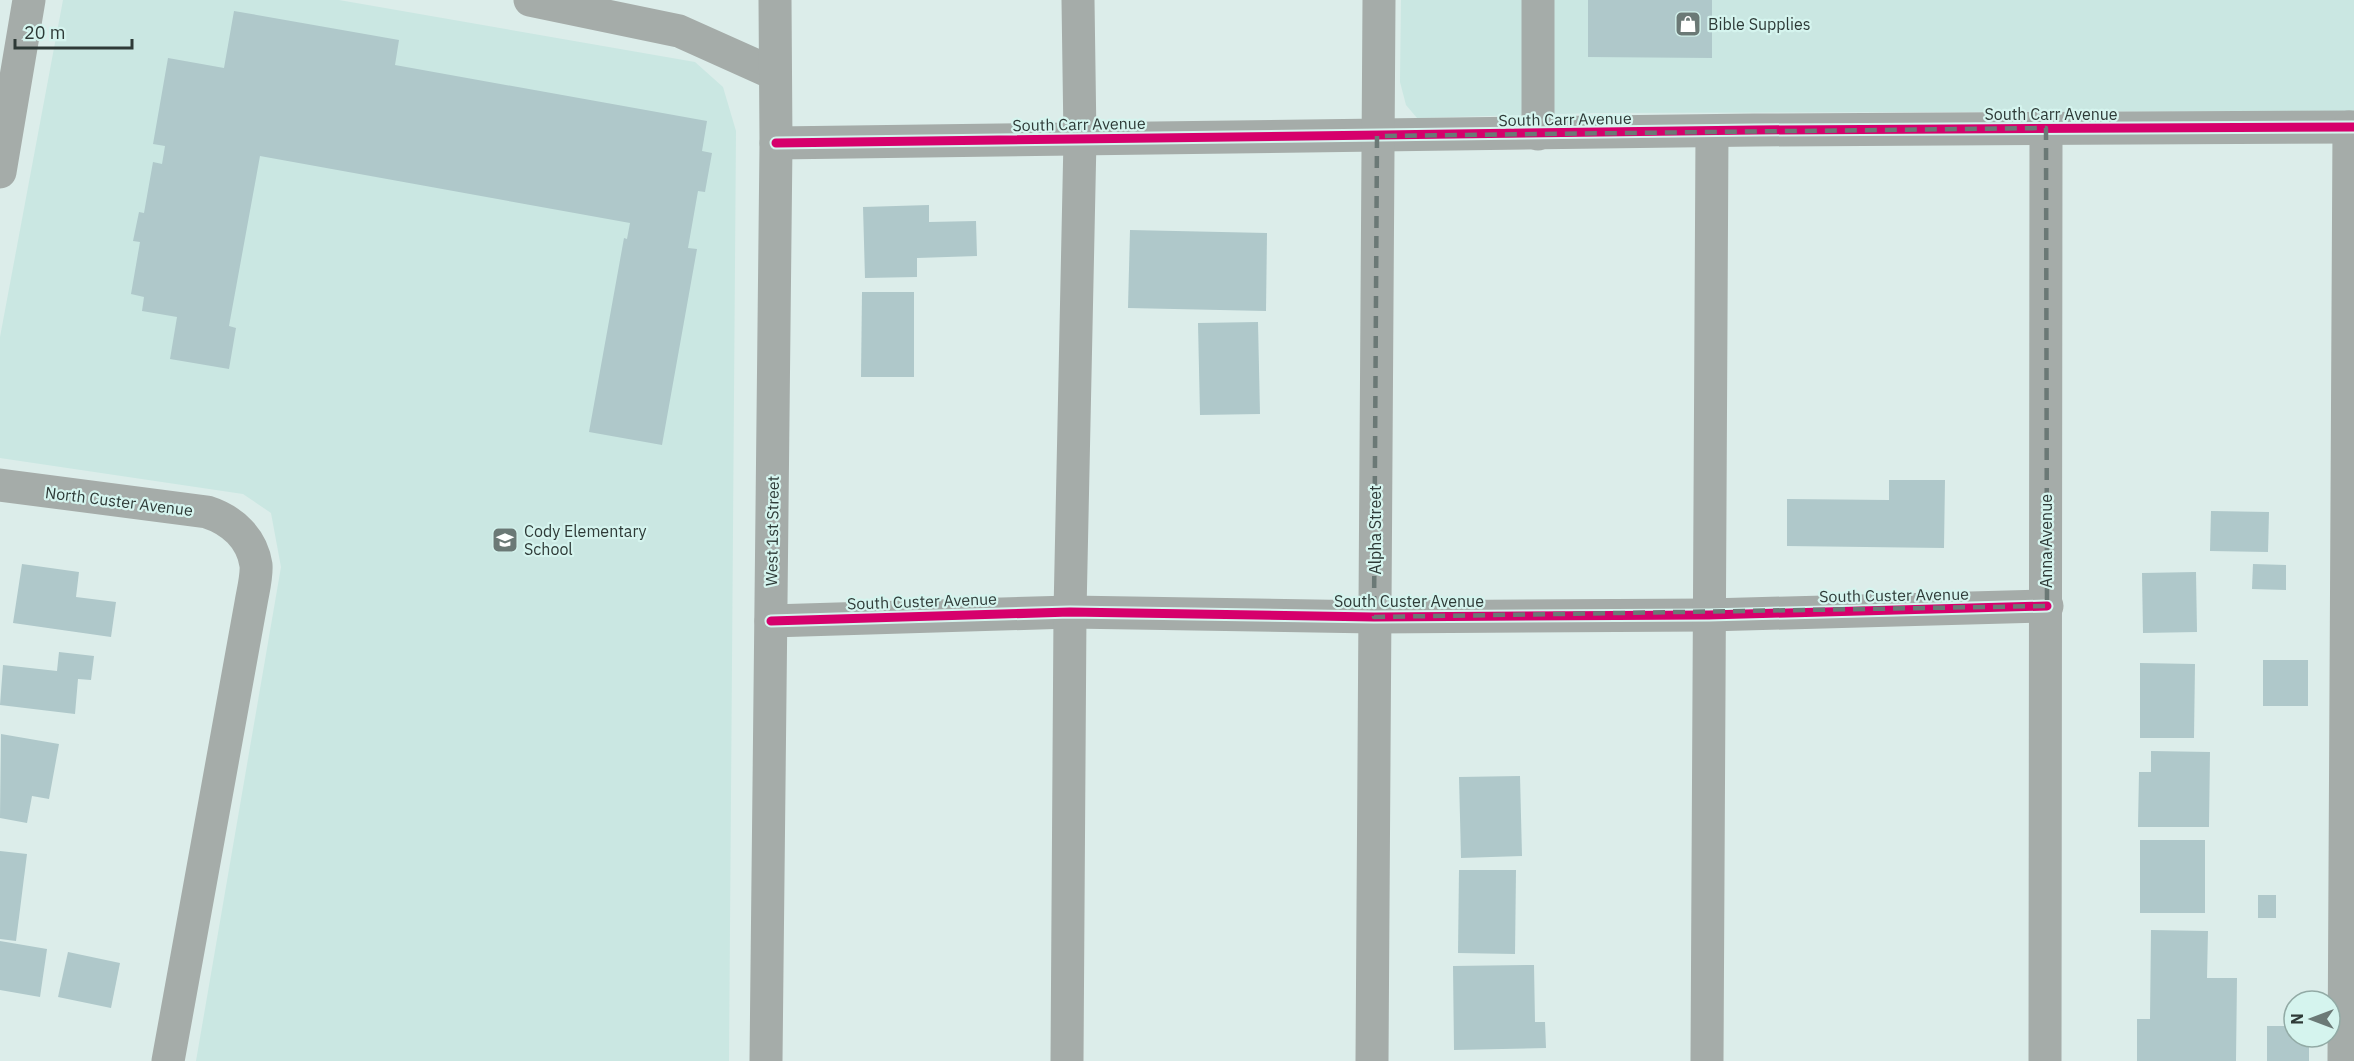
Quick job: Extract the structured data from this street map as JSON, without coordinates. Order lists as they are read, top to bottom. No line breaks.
{"streets":{"street":["South Carr Avenue","North Custer Avenue","Alpha Street","West 1st Street","Anna Avenue","South Custer Avenue"]},"crossings":[["South Carr Avenue","Alpha Street"],["South Carr Avenue","West 1st Street"],["South Carr Avenue","Anna Avenue"],["Alpha Street","South Custer Avenue"],["West 1st Street","South Custer Avenue"],["Anna Avenue","South Custer Avenue"]],"places":{"shop":["Bible Supplies"],"school or university":["Cody Elementary School"]},"scale_bar":"20 m","north":"left"}
